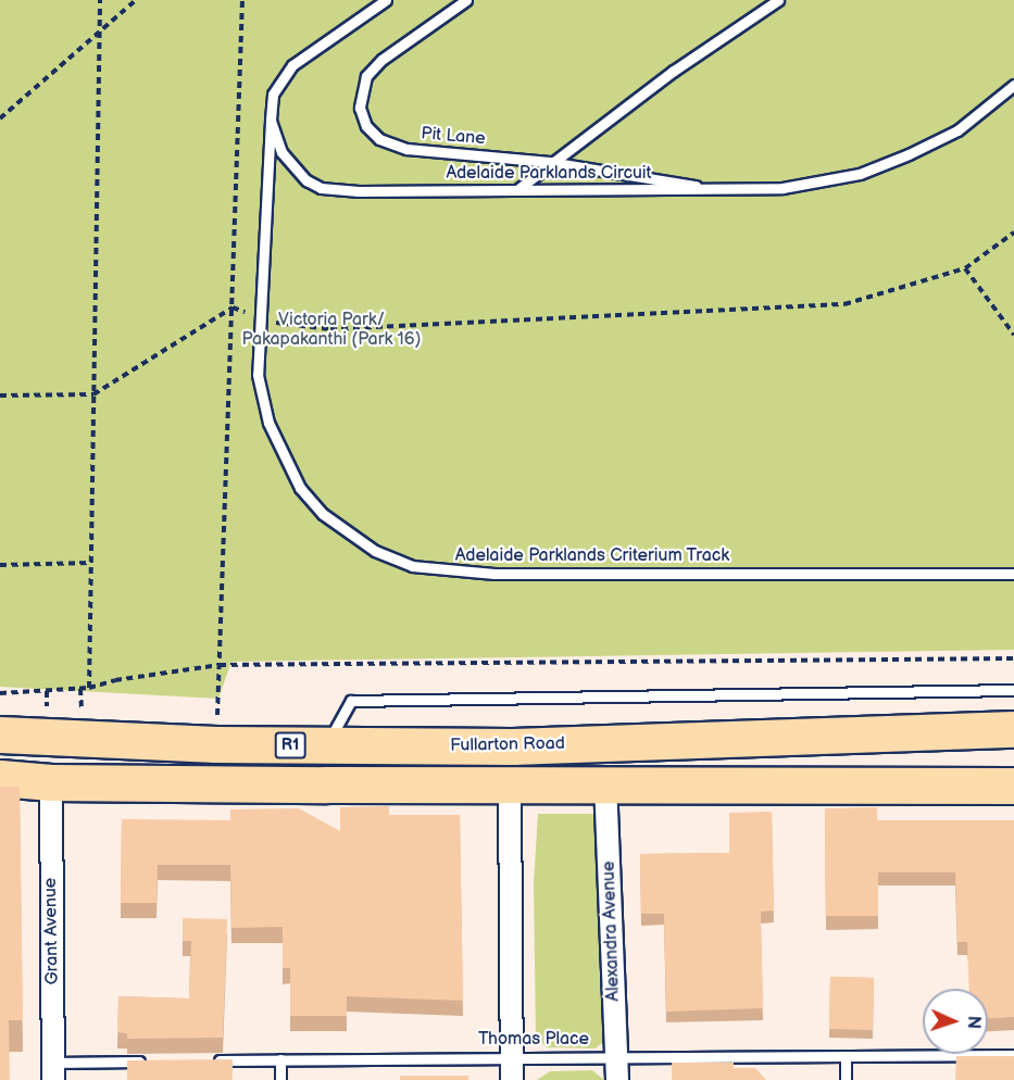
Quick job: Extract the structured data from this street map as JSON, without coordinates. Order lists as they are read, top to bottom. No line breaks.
{"streets":{"highway":["R1","Fullarton Road"],"street":["Grant Avenue","Alexandra Avenue"],"lane":["Pit Lane","Adelaide Parklands Circuit","Adelaide Parklands Criterium Track","Thomas Place"]},"crossings":[["Pit Lane","Adelaide Parklands Circuit"],["Adelaide Parklands Circuit","Adelaide Parklands Criterium Track"],["R1","Grant Avenue"],["R1","Alexandra Avenue"],["Alexandra Avenue","Thomas Place"]],"parks":["Victoria Park/ Pakapakanthi (Park 16)"],"north":"right"}
